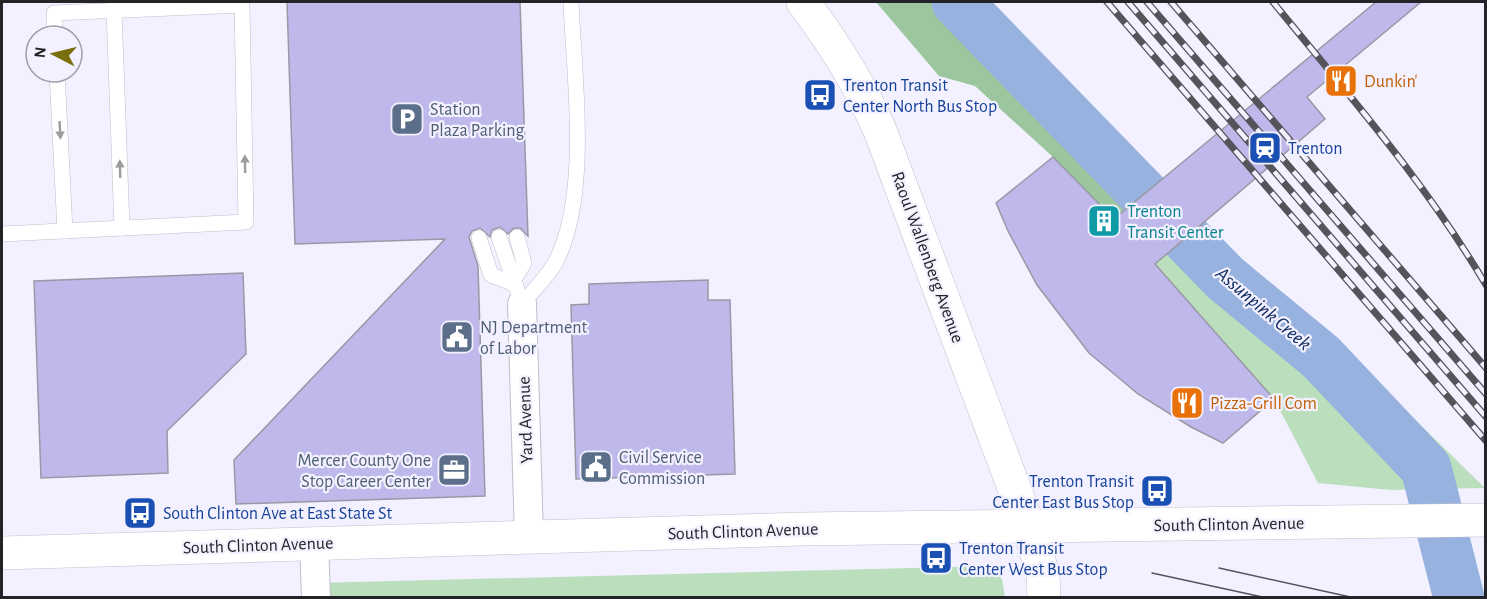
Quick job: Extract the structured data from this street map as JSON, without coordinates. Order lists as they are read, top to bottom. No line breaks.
{"streets":{"street":["Raoul Wallenberg Avenue","Yard Avenue","South Clinton Avenue"]},"crossings":[["Raoul Wallenberg Avenue","South Clinton Avenue"],["Yard Avenue","South Clinton Avenue"]],"water":["Assunpink Creek"],"places":{"restaurant":["Dunkin'","Pizza-Grill Com"],"bus stop":["Trenton Transit Center North Bus Stop","Trenton Transit Center East Bus Stop","South Clinton Ave at East State St","Trenton Transit Center West Bus Stop"],"parking":["Station Plaza Parking"],"station":["Trenton"],"building":["Trenton Transit Center"],"public building":["NJ Department of Labor","Civil Service Commission"],"office":["Mercer County One Stop Career Center"]},"north":"left"}
